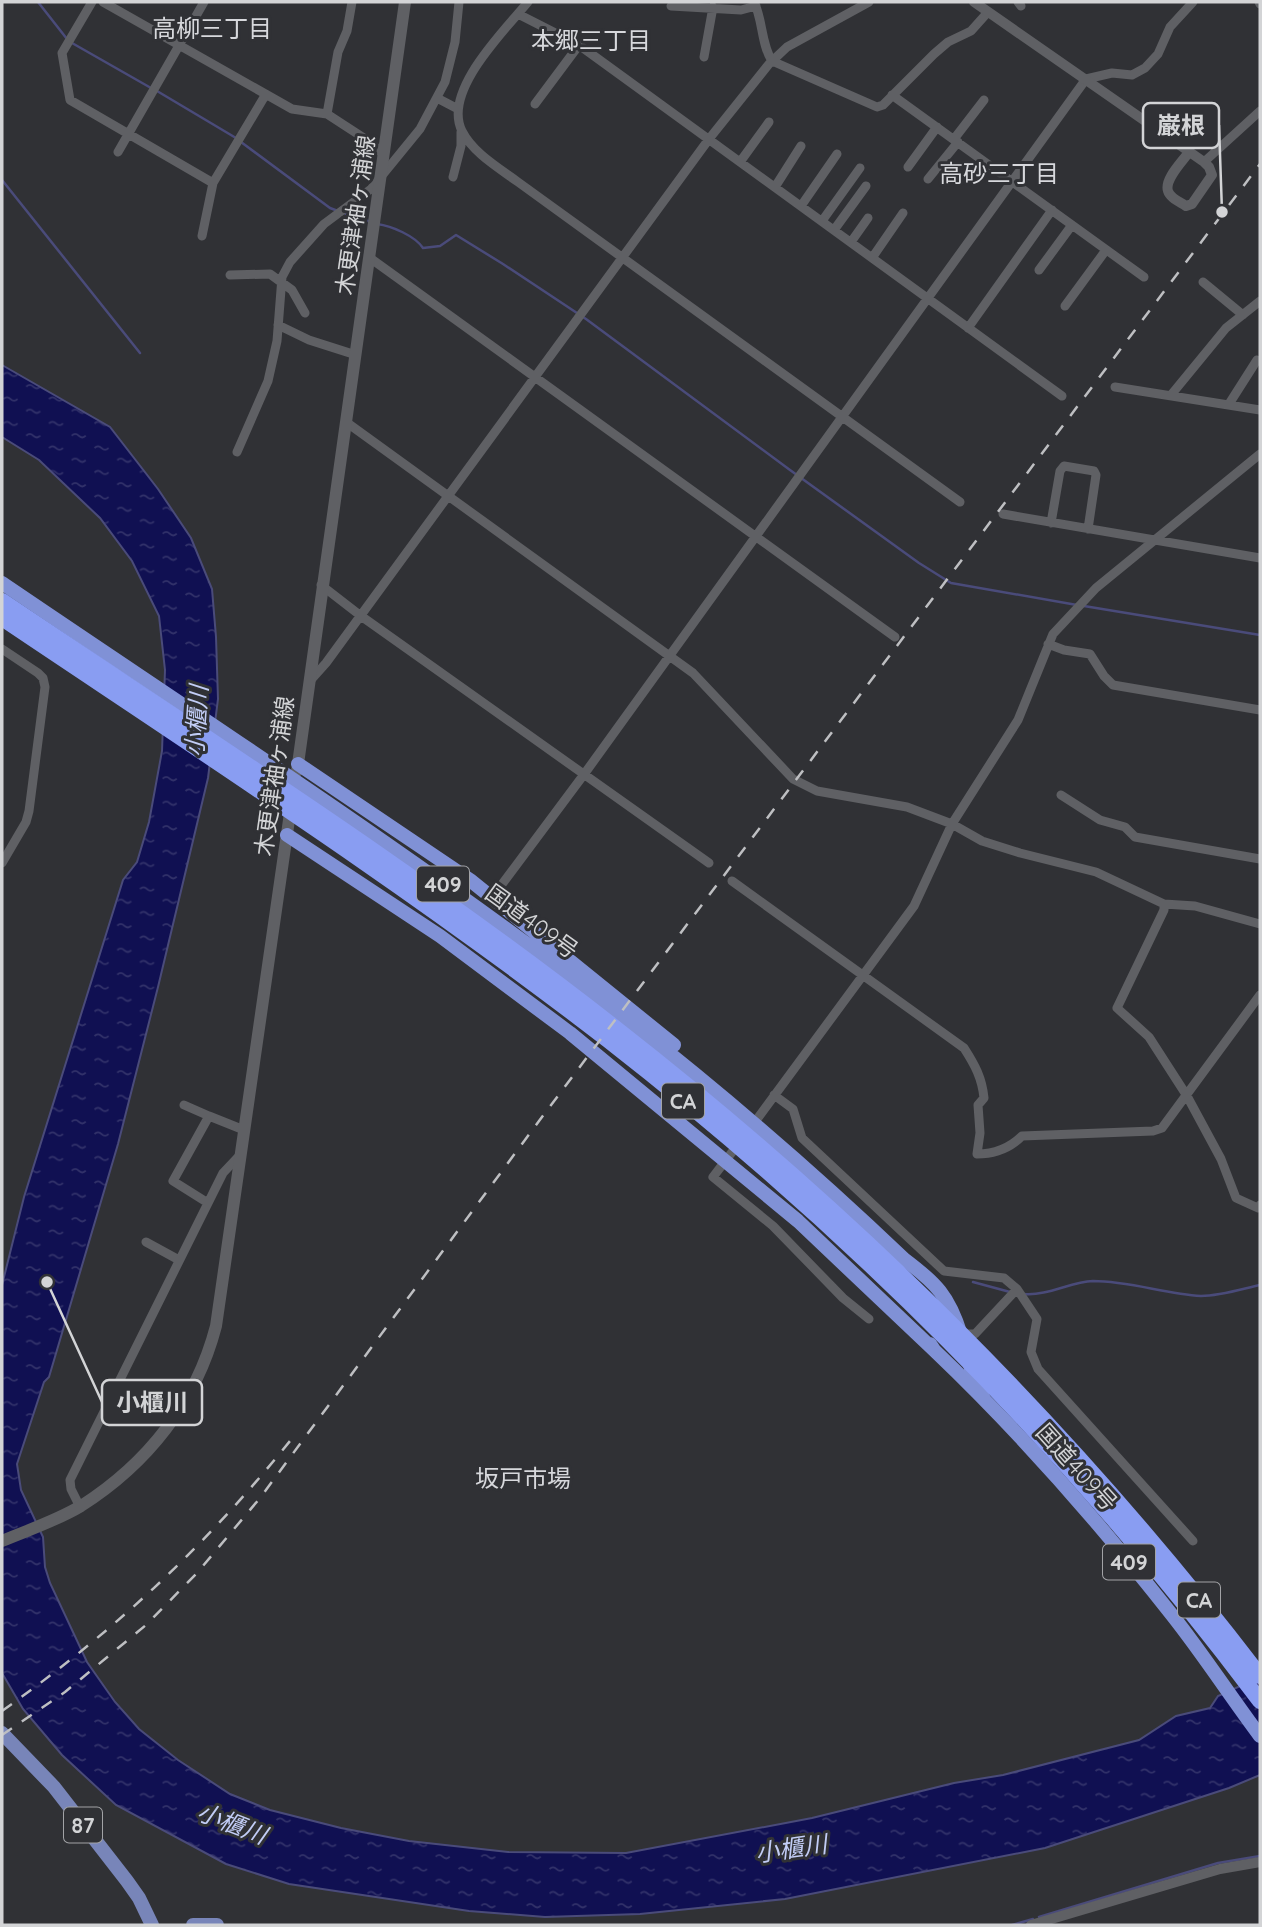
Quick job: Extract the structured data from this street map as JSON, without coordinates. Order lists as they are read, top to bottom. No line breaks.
{"streets":{"highway":["409","国道409号","CA"],"main road":["木更津袖ヶ浦線","87"]},"districts":["高柳三丁目","本郷三丁目","高砂三丁目","坂戸市場"],"water":["小櫃川"],"places":["巌根","小櫃川"]}
